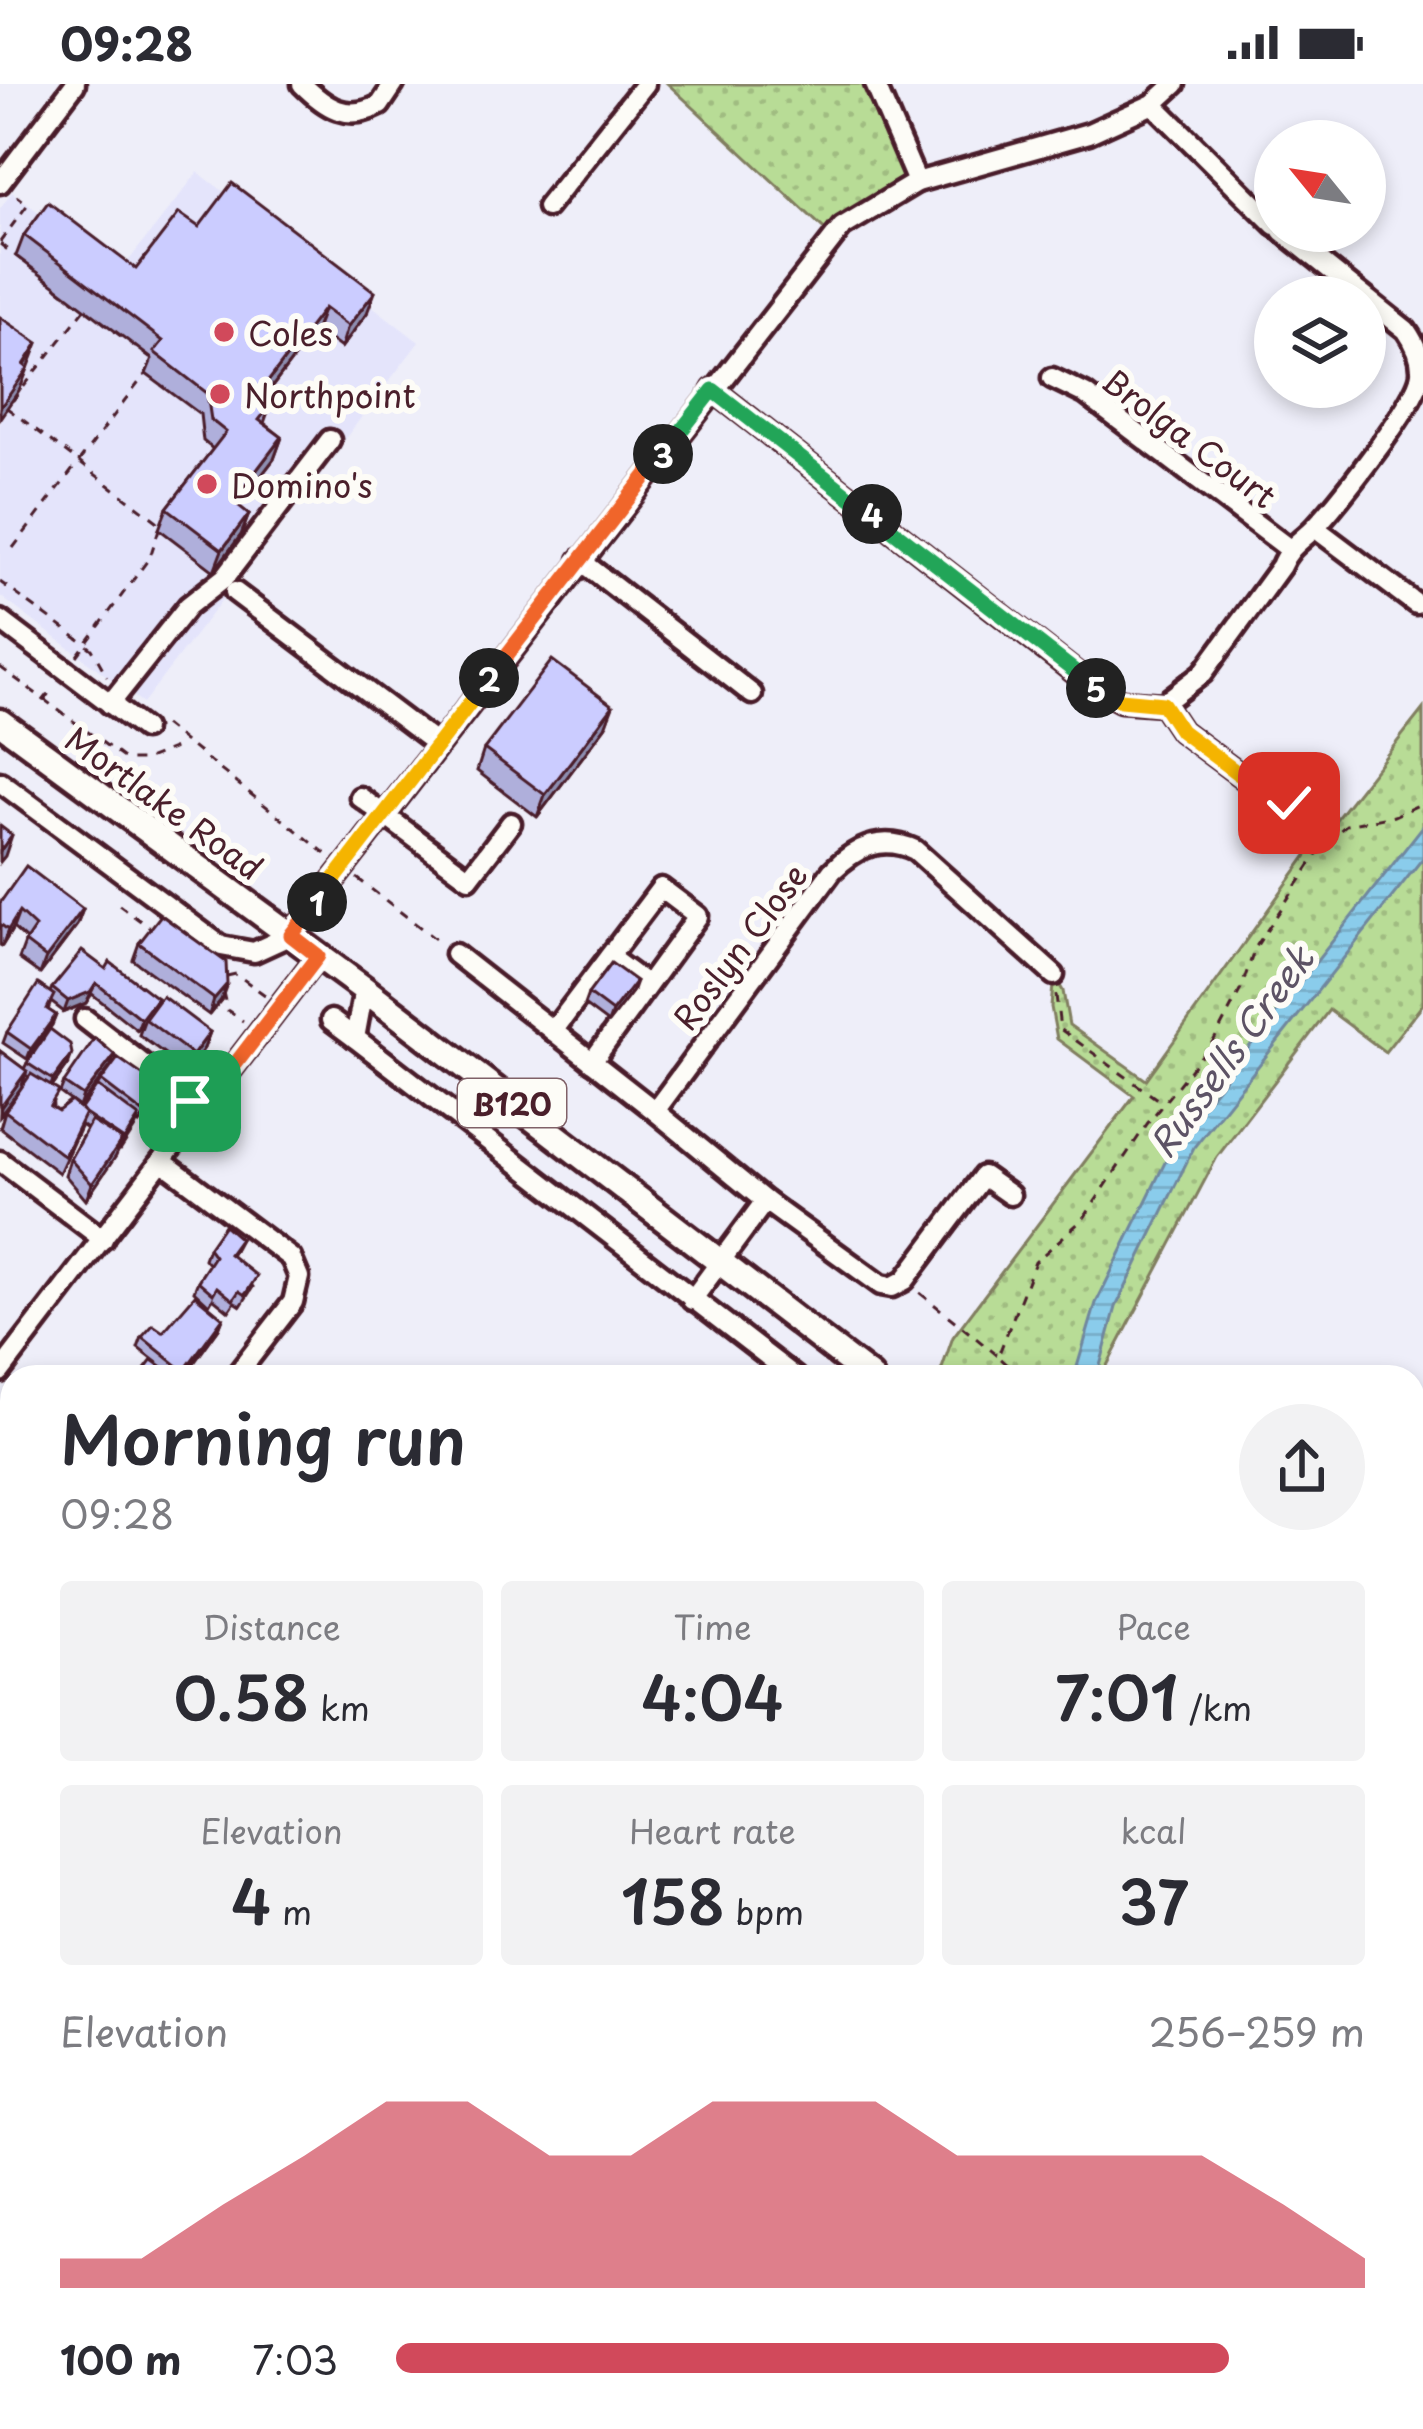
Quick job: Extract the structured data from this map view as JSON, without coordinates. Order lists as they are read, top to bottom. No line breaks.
{"streets":{"main road":["Mortlake Road","B120"],"street":["Brolga Court","Roslyn Close"]},"water":["Russells Creek"],"places":["Coles","Northpoint","Domino's"],"north":"top left","page":{"status":"09:28","pins":["3","4","2","5","1"],"heading":["Morning run","09:28"],"stats":[["Distance","0.58 km"],["Time","4:04"],["Pace","7:01 /km"],["Elevation","4 m"],["Heart rate","158 bpm"],["kcal","37"]],"chart":["Elevation","256–259 m"],"list":[{"name":"100 m","note":"7:03"}]}}
